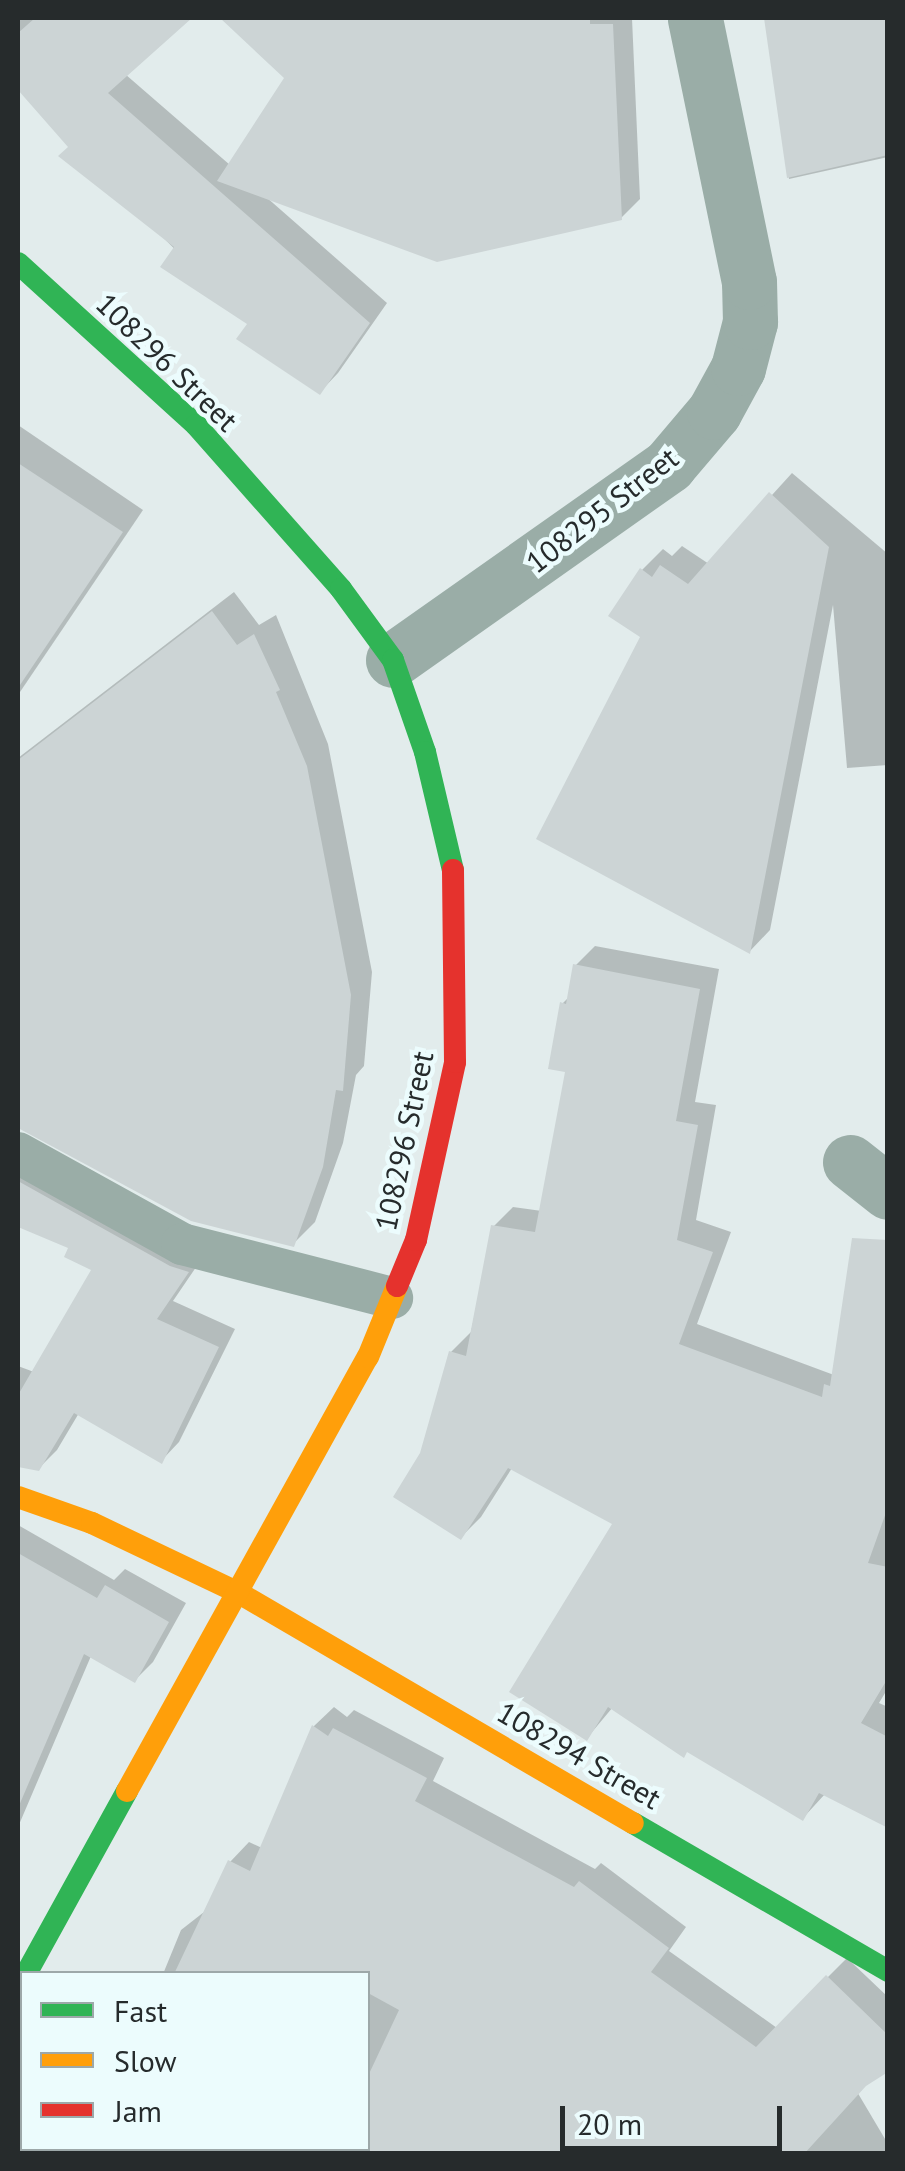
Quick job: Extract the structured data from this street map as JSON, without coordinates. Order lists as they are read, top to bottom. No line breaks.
{"streets":{"street":["108296 Street","108295 Street","108294 Street"]},"crossings":[["108296 Street","108295 Street"],["108296 Street","108294 Street"]],"legend":["Fast","Slow","Jam"],"scale_bar":"20 m"}
